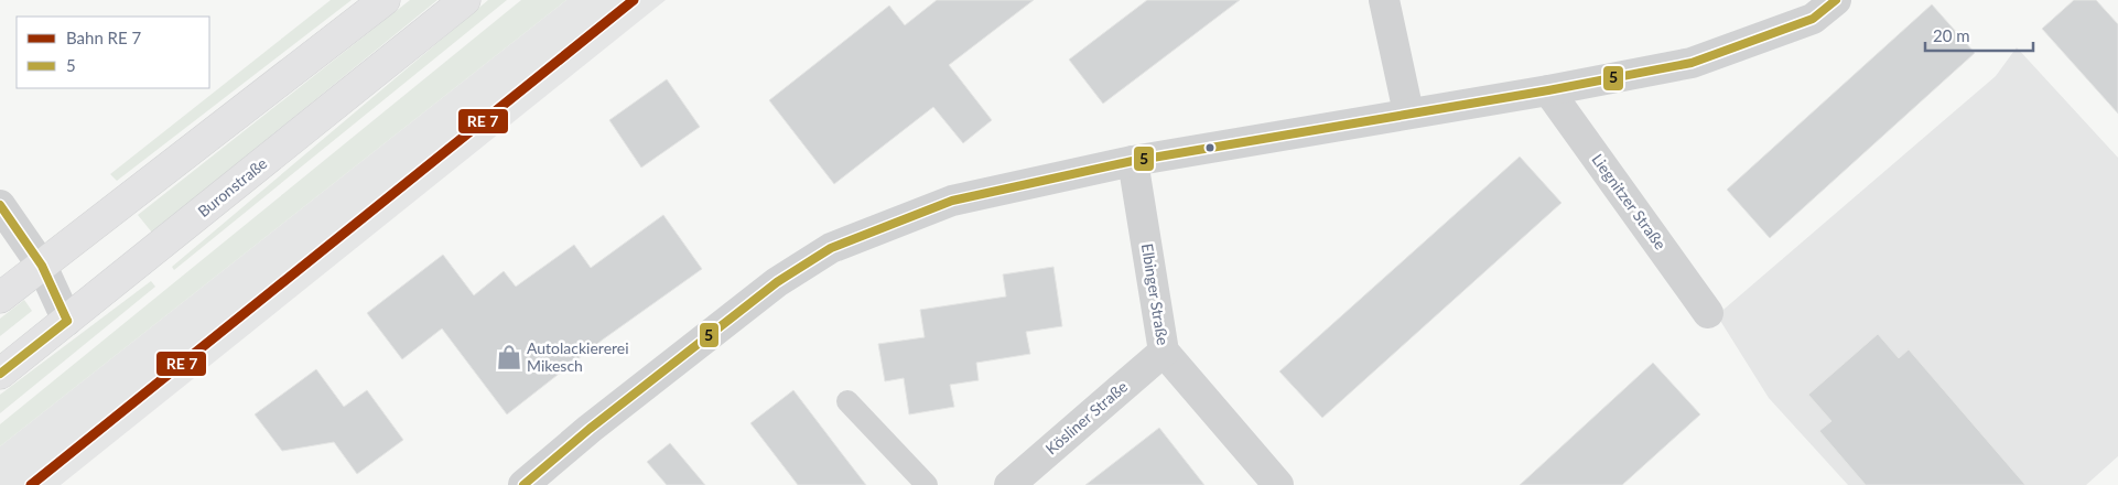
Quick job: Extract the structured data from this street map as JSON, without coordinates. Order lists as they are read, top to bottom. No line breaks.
{"streets":{"street":["Buronstraße","Liegnitzer Straße","Elbinger Straße","Kösliner Straße"]},"crossings":[["Elbinger Straße","Kösliner Straße"]],"places":{"shop":["Autolackiererei Mikesch"]},"lines":["transit line 5"],"legend":["Bahn RE 7","5"],"scale_bar":"20 m"}
